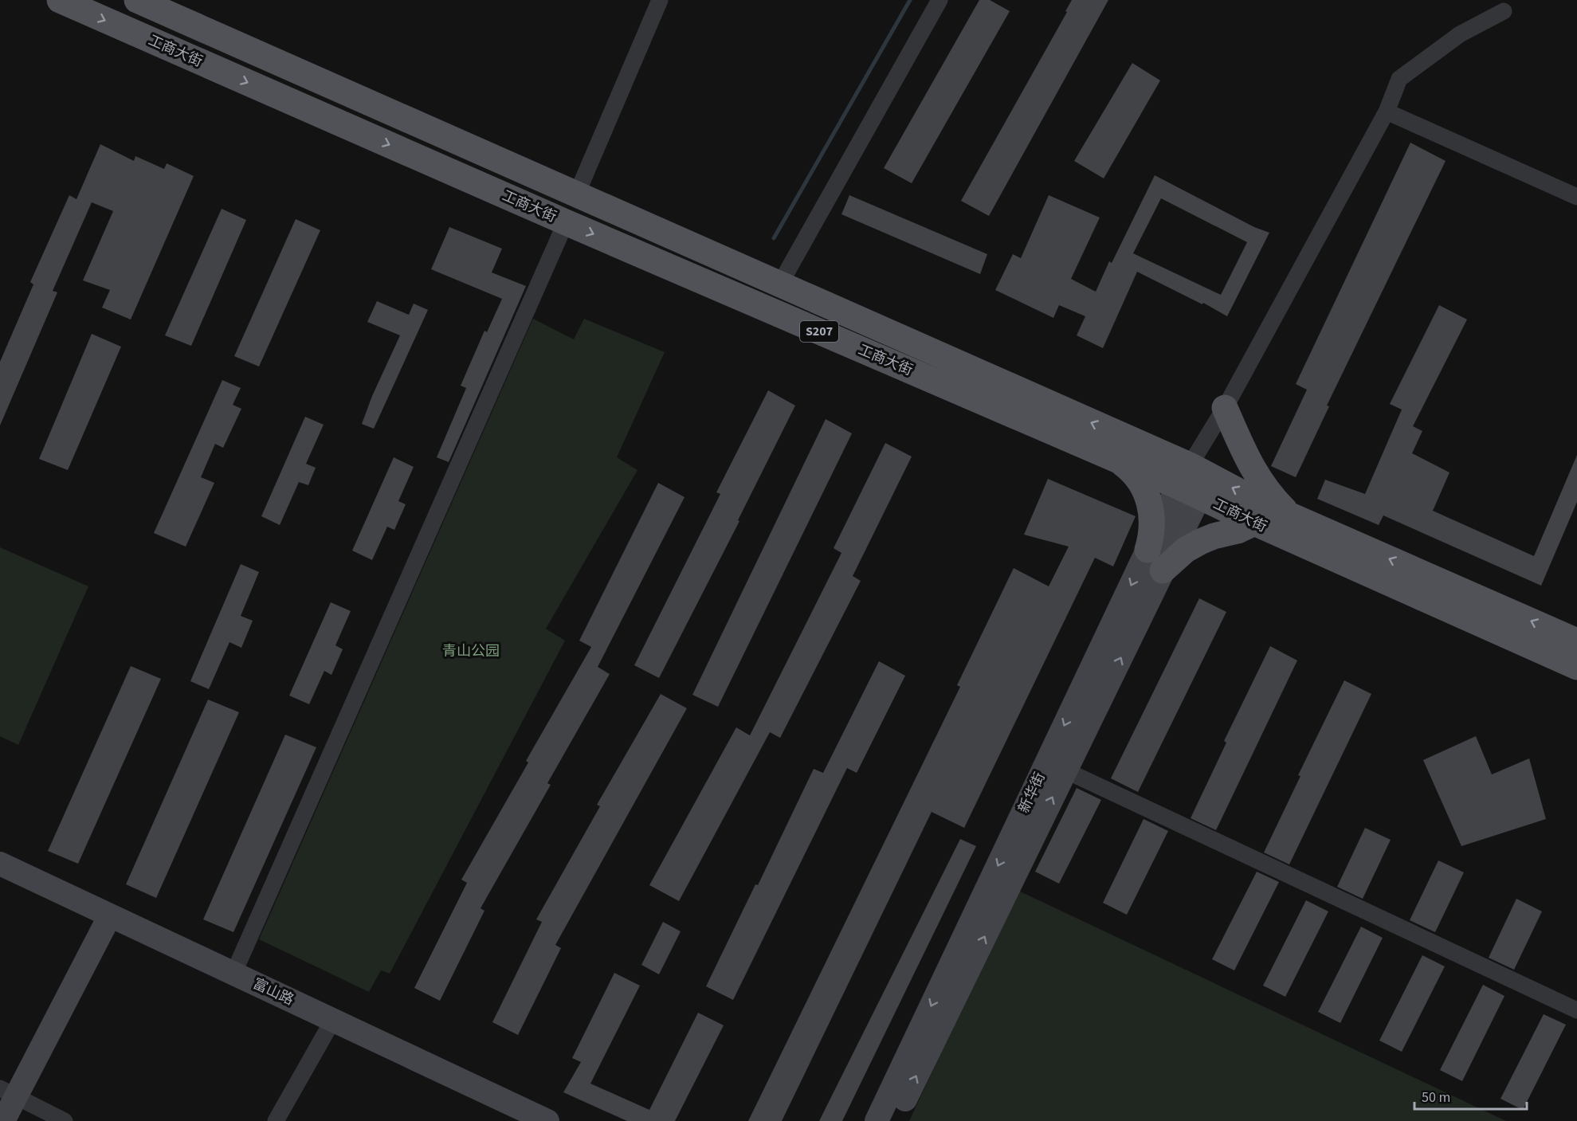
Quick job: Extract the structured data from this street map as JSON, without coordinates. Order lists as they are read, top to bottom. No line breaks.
{"streets":{"main road":["工商大街","S207"],"street":["新华街","富山路"]},"crossings":[["工商大街","新华街"]],"parks":["青山公园"],"scale_bar":"50 m"}
